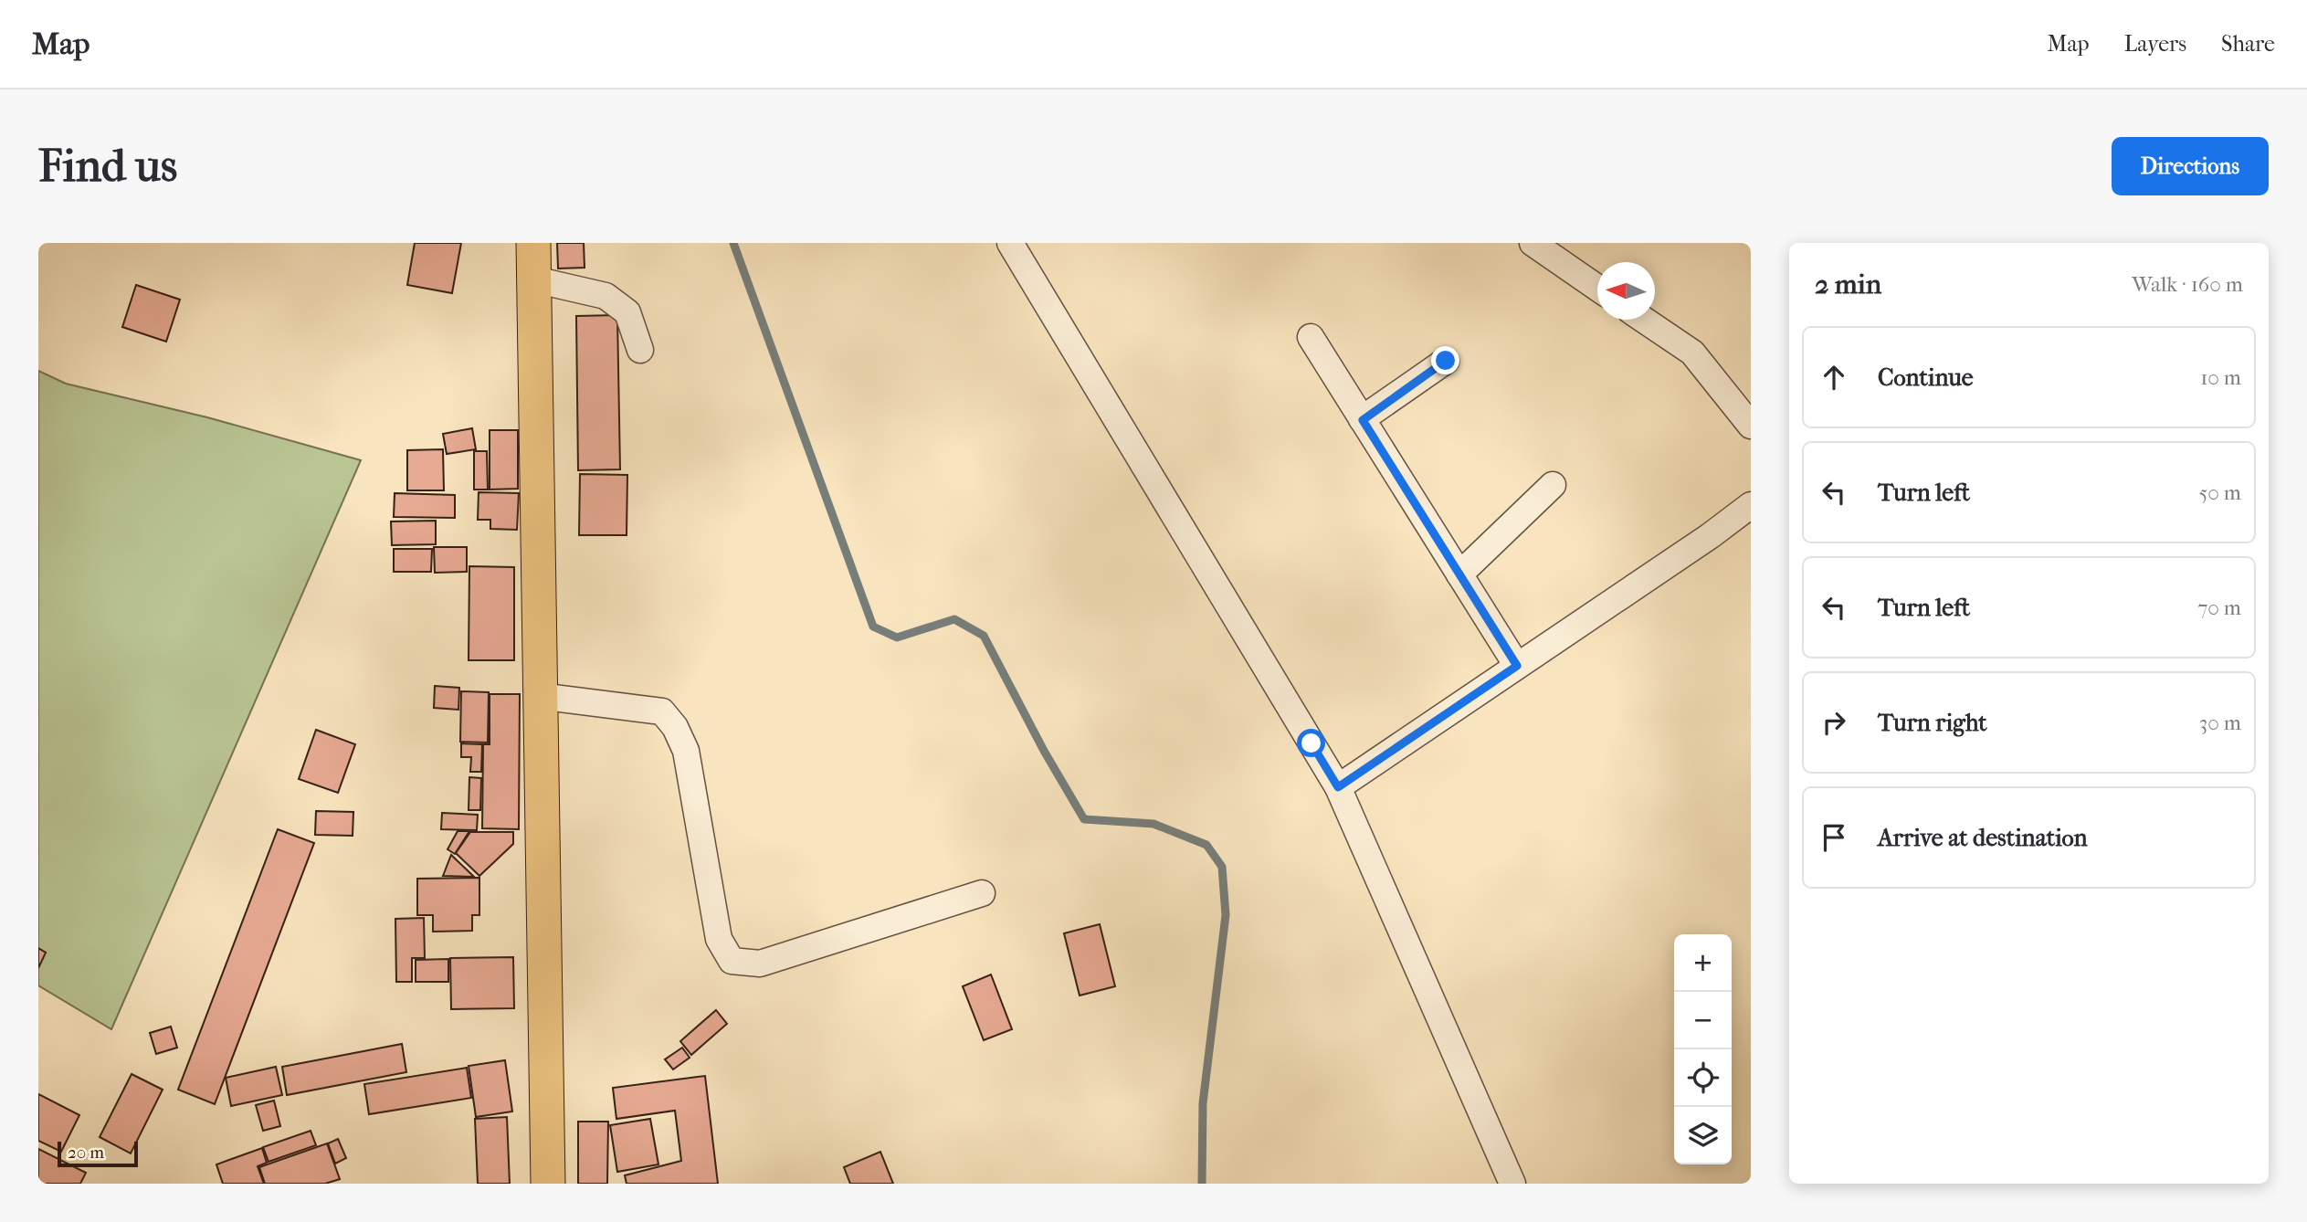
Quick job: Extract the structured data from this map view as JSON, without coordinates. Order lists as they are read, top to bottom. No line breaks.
{"scale_bar":"20 m","north":"left","page":{"header":"Map","nav":["Map","Layers","Share"],"buttons":"Directions","title":"Find us","heading":["2 min","Walk · 160 m"],"list":[["Continue","10 m"],["Turn left","50 m"],["Turn left","70 m"],["Turn right","30 m"],"Arrive at destination"],"map_buttons":["+","−"],"scale":"20 m"}}
